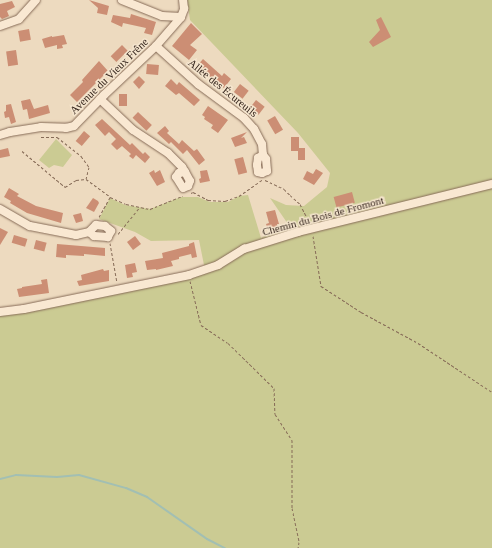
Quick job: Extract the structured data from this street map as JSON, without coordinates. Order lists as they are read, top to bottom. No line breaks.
{"streets":{"street":["Avenue du Vieux Frêne","Allée des Écureuils","Chemin du Bois de Fromont"]},"crossings":[["Avenue du Vieux Frêne","Allée des Écureuils"]]}
